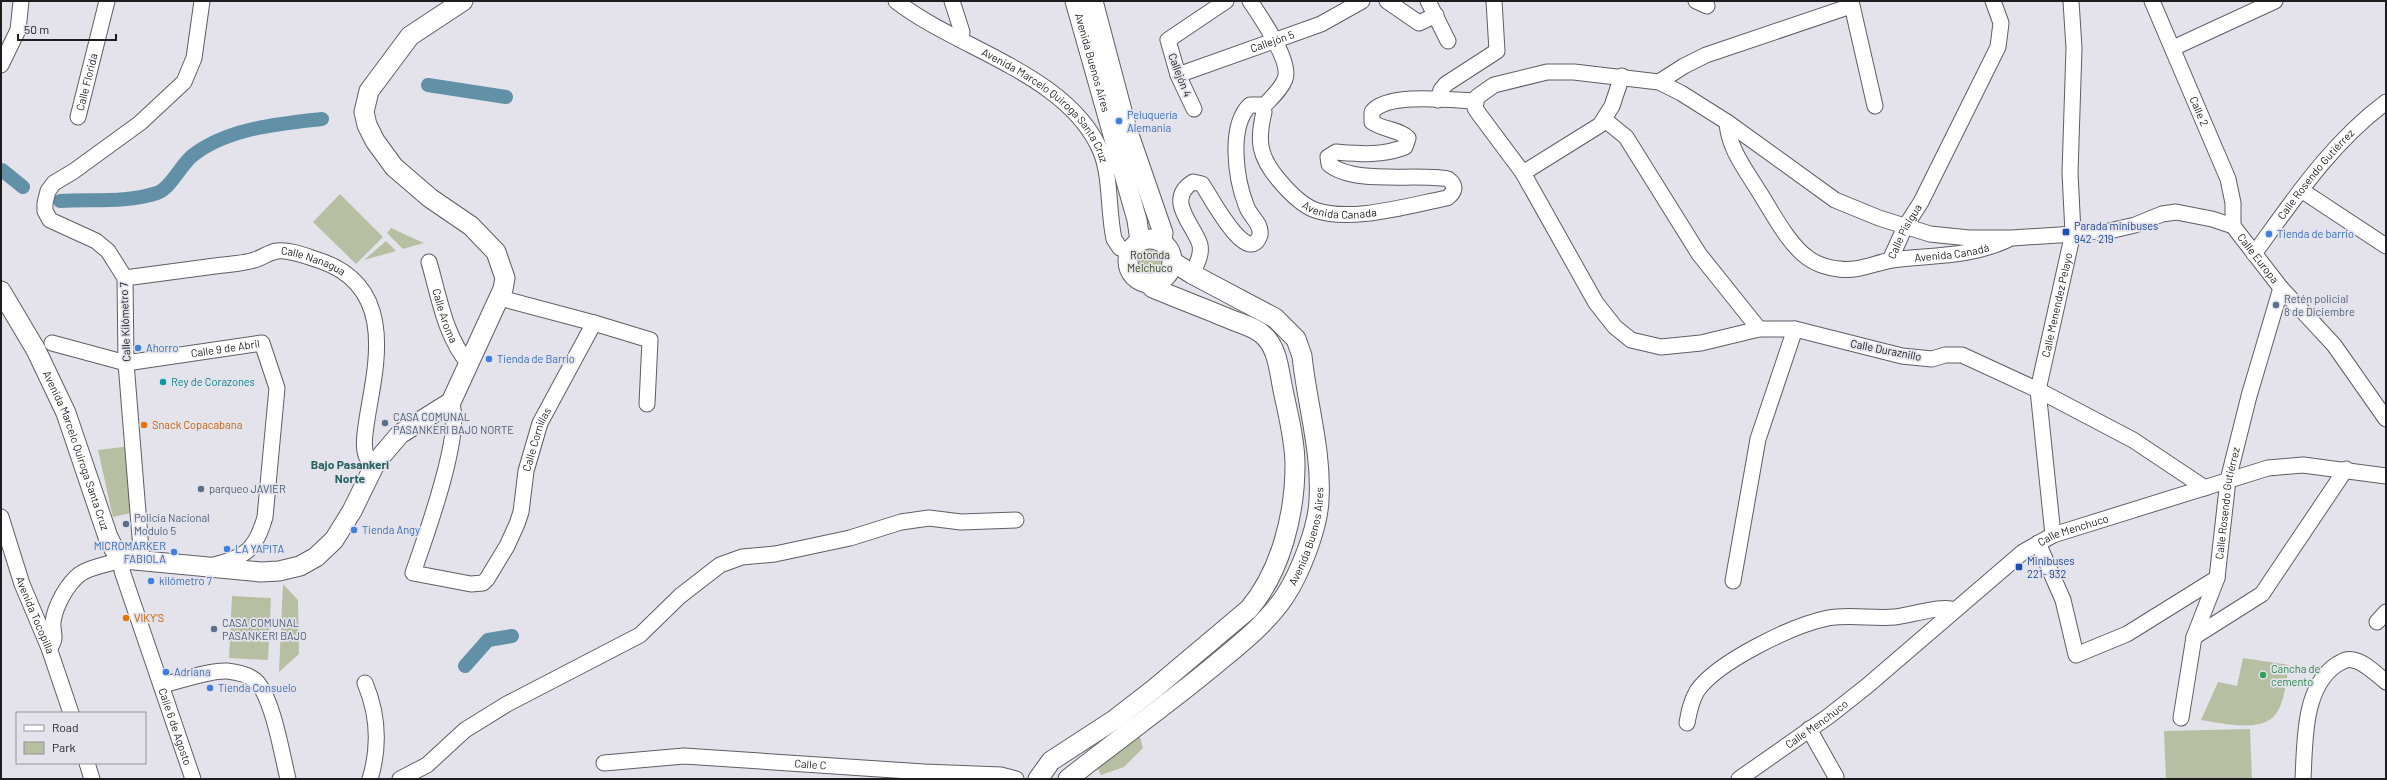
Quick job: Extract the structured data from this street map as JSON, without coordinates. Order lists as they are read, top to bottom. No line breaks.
{"streets":{"main road":["Avenida Buenos Aires","Avenida Marcelo Quiroga Santa Cruz"],"street":["Callejón 5","Callejón 4","Calle Florida","Calle 2","Calle Rosendo Gutiérrez","Avenida Canada","Calle Pisigua","Avenida Canadá","Calle Europa","Calle Nanagua","Calle Menendez Pelayo","Calle Aroma","Calle Kilómetro 7","Calle Duraznillo","Calle 9 de Abril","Calle Cornillas","Calle Menchuco","Avenida Tocopilla","Calle 6 de Agosto","Calle C"]},"crossings":[["Callejón 5","Callejón 4"],["Avenida Buenos Aires","Avenida Marcelo Quiroga Santa Cruz"],["Avenida Marcelo Quiroga Santa Cruz","Calle Kilómetro 7"],["Avenida Marcelo Quiroga Santa Cruz","Calle 6 de Agosto"],["Calle 2","Calle Europa"],["Calle Rosendo Gutiérrez","Calle Europa"],["Calle Rosendo Gutiérrez","Calle Menchuco"],["Avenida Canada","Avenida Canadá"],["Calle Pisigua","Avenida Canadá"],["Avenida Canadá","Calle Europa"],["Avenida Canadá","Calle Menendez Pelayo"],["Calle Europa","Calle Menendez Pelayo"],["Calle Nanagua","Calle Kilómetro 7"],["Calle Menendez Pelayo","Calle Duraznillo"],["Calle Menendez Pelayo","Calle Menchuco"],["Calle Kilómetro 7","Calle 9 de Abril"],["Calle Kilómetro 7","Calle 6 de Agosto"],["Calle Duraznillo","Calle Menchuco"]],"districts":["Bajo Pasankeri Norte"],"parks":["Rotonda Melchuco"],"places":{"other":["Peluquería Alemania","Tienda de barrio","Retén policial 8 de Diciembre","Ahorro","Tienda de Barrio","Rey de Corazones","CASA COMUNAL PASANKERI BAJO NORTE","Snack Copacabana","parqueo JAVIER","Policia Nacional Modulo 5","Tienda Angy","LA YAPITA","MICROMARKER FABIOLA","kilómetro 7","VIKY'S","CASA COMUNAL PASANKERI BAJO","Adriana","Cancha de cemento","Tienda Consuelo"],"transit":["Parada minibuses 942- 219","Minibuses 221- 932"]},"legend":["Road","Park"],"scale_bar":"50 m"}
